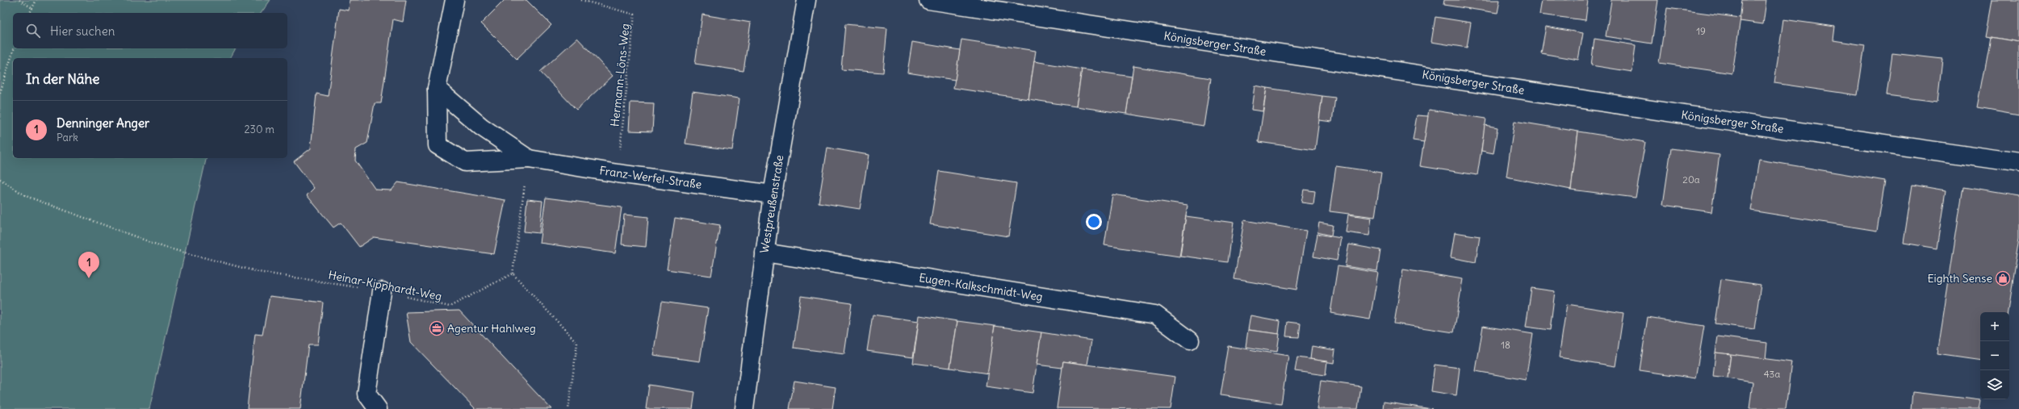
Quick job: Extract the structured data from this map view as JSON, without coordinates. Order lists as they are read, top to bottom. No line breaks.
{"streets":{"street":["Königsberger Straße","Franz-Werfel-Straße","Westpreußenstraße","Eugen-Kalkschmidt-Weg"],"path":["Hermann-Löns-Weg","Heinar-Kipphardt-Weg"]},"crossings":[["Hermann-Löns-Weg","Franz-Werfel-Straße"],["Franz-Werfel-Straße","Westpreußenstraße"],["Westpreußenstraße","Eugen-Kalkschmidt-Weg"]],"places":{"shop":["Eighth Sense"],"office":["Agentur Hahlweg"]},"house_numbers":["19","20a","18","43a"],"page":{"search":"Hier suchen","heading":"In der Nähe","list":[{"mark":"1","name":"Denninger Anger","note":"Park","value":"230 m"}],"pins":"1","map_buttons":["+","−"]}}
